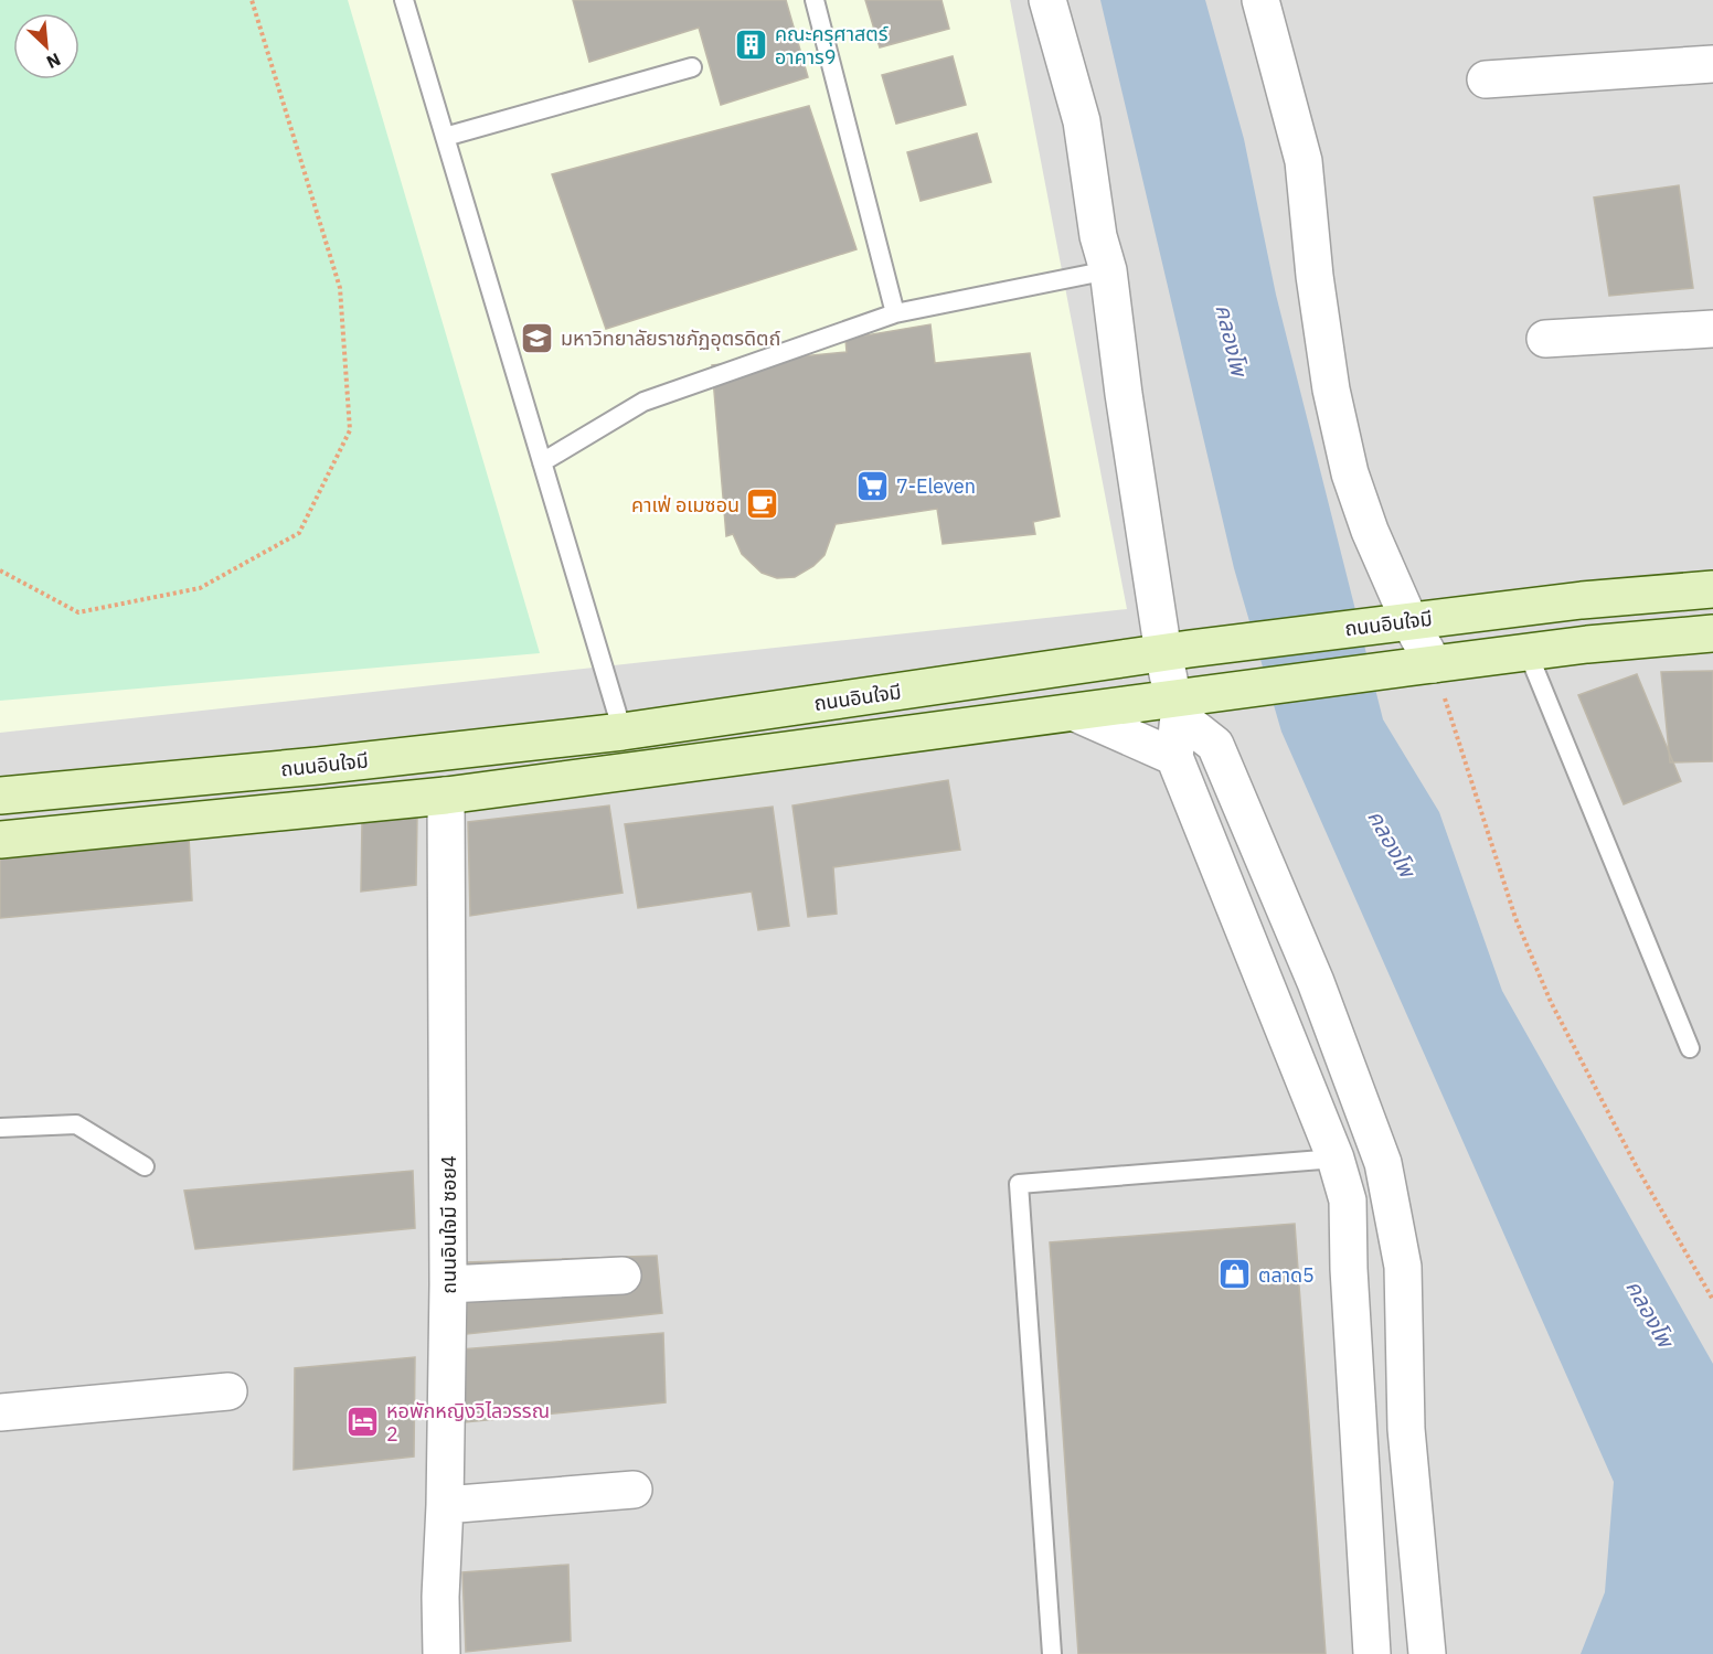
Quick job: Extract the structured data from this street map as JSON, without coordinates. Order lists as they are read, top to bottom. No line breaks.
{"streets":{"main road":["ถนนอินใจมี"],"street":["ถนนอินใจมี ซอย4"]},"water":["คลองโพ"],"places":{"building":["คณะครุศาสตร์ อาคาร9"],"school or university":["มหาวิทยาลัยราชภัฏอุตรดิตถ์"],"supermarket":["7-Eleven"],"cafe":["คาเฟ่ อเมซอน"],"shop":["ตลาด5"],"hotel":["หอพักหญิงวิไลวรรณ 2"]},"north":"bottom right"}
